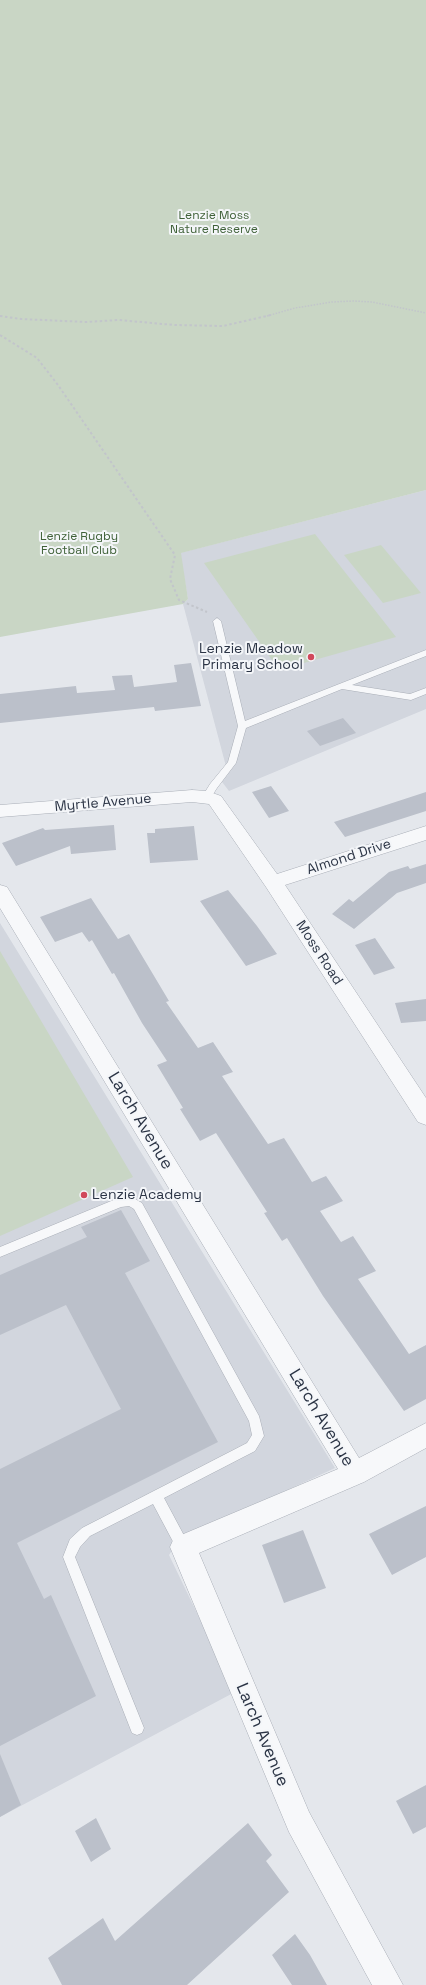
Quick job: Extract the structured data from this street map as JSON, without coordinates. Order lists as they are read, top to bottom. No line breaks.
{"streets":{"street":["Myrtle Avenue","Almond Drive","Moss Road","Larch Avenue"]},"crossings":[["Myrtle Avenue","Moss Road"],["Almond Drive","Moss Road"]],"parks":["Lenzie Moss Nature Reserve","Lenzie Rugby Football Club"],"places":["Lenzie Meadow Primary School","Lenzie Academy"]}
